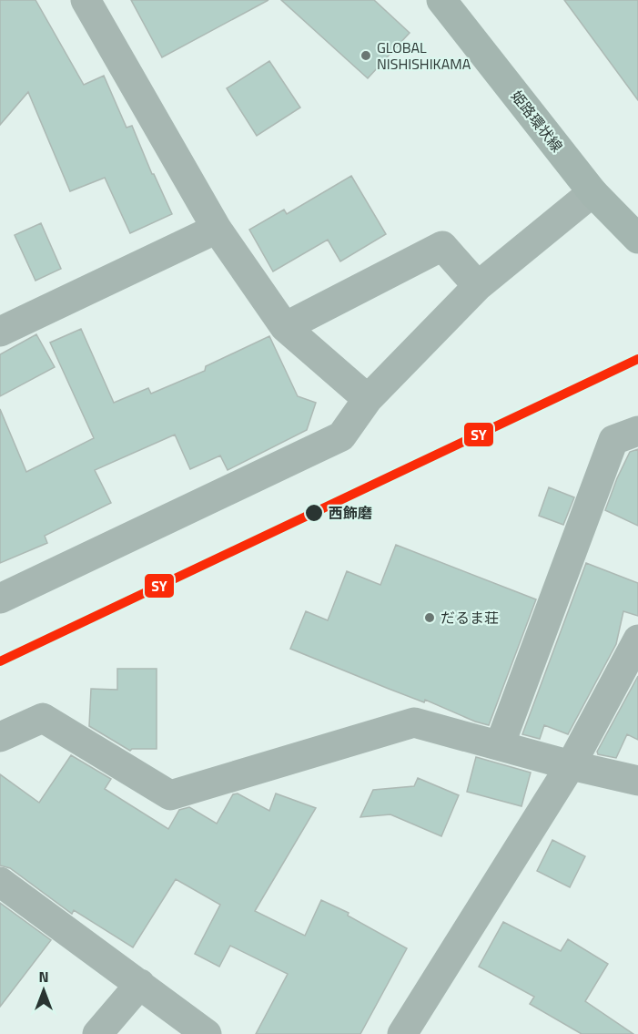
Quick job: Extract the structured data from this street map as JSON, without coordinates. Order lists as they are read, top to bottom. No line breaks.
{"streets":{"main road":["姫路環状線"]},"places":["GLOBAL NISHISHIKAMA","西飾磨","だるま荘"],"lines":["transit line SY"],"north":"top"}
